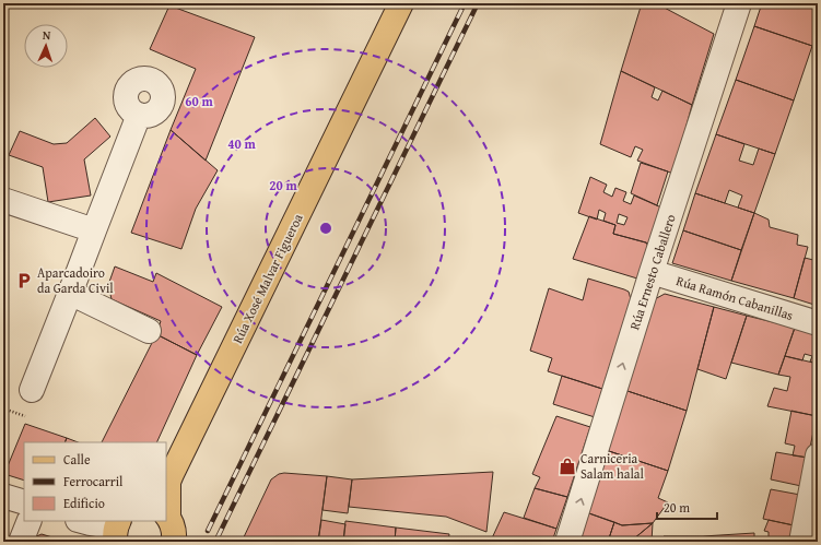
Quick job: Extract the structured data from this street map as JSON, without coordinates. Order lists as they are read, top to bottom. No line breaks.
{"streets":{"main road":["Rúa Xosé Malvar Figueroa"],"street":["Rúa Ernesto Caballero","Rúa Ramón Cabanillas"]},"crossings":[["Rúa Ernesto Caballero","Rúa Ramón Cabanillas"]],"one_way":["Rúa Ernesto Caballero"],"places":{"parking":["Aparcadoiro da Garda Civil"],"shop":["Carniceria Salam halal"]},"legend":["Calle","Ferrocarril","Edificio"],"scale_bar":"20 m","north":"top","rings":["60 m","40 m","20 m"]}
